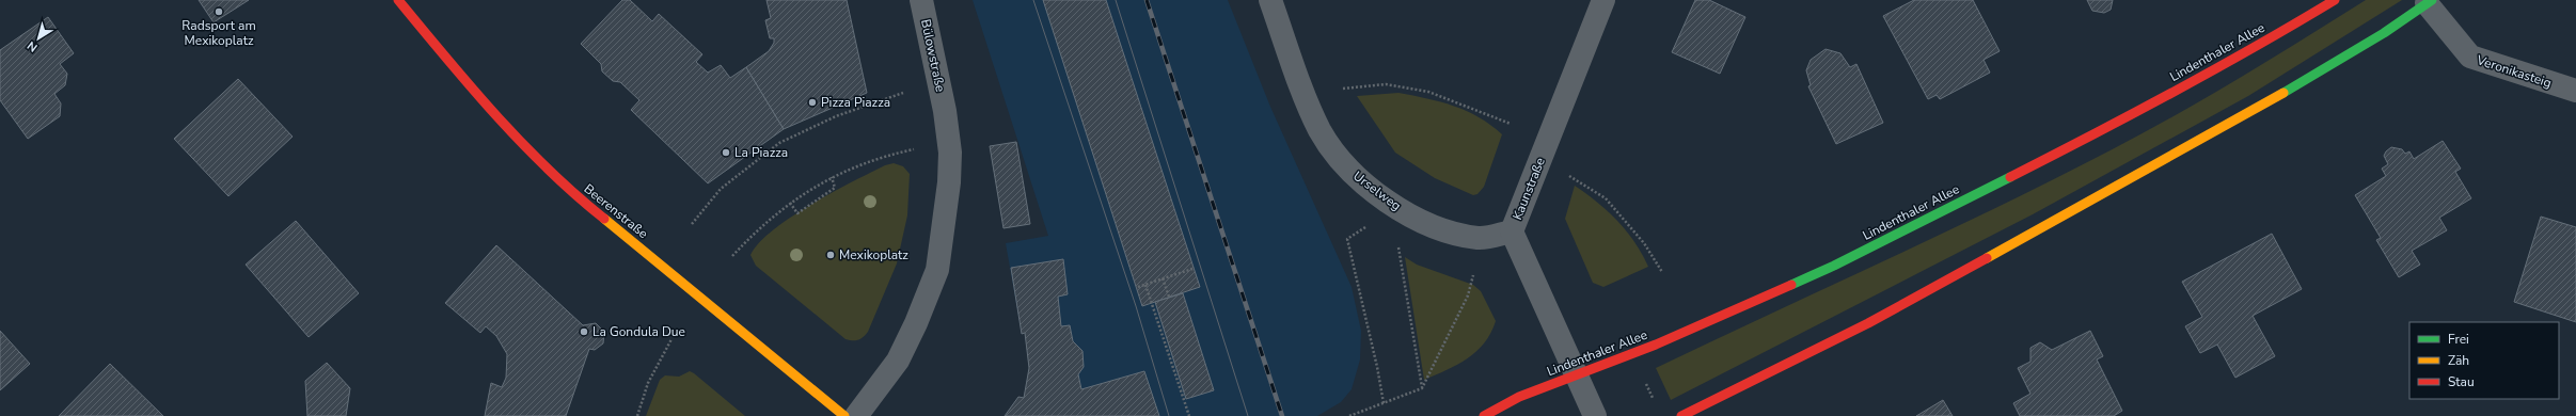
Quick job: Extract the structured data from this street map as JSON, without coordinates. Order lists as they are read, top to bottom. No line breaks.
{"streets":{"main road":["Lindenthaler Allee","Beerenstraße"],"street":["Bülowstraße","Veronikasteig","Kaunstraße","Urselweg"]},"crossings":[["Lindenthaler Allee","Kaunstraße"],["Kaunstraße","Urselweg"]],"places":["Radsport am Mexikoplatz","Pizza Piazza","La Piazza","Mexikoplatz","La Gondula Due"],"legend":["Frei","Zäh","Stau"],"north":"bottom left"}
